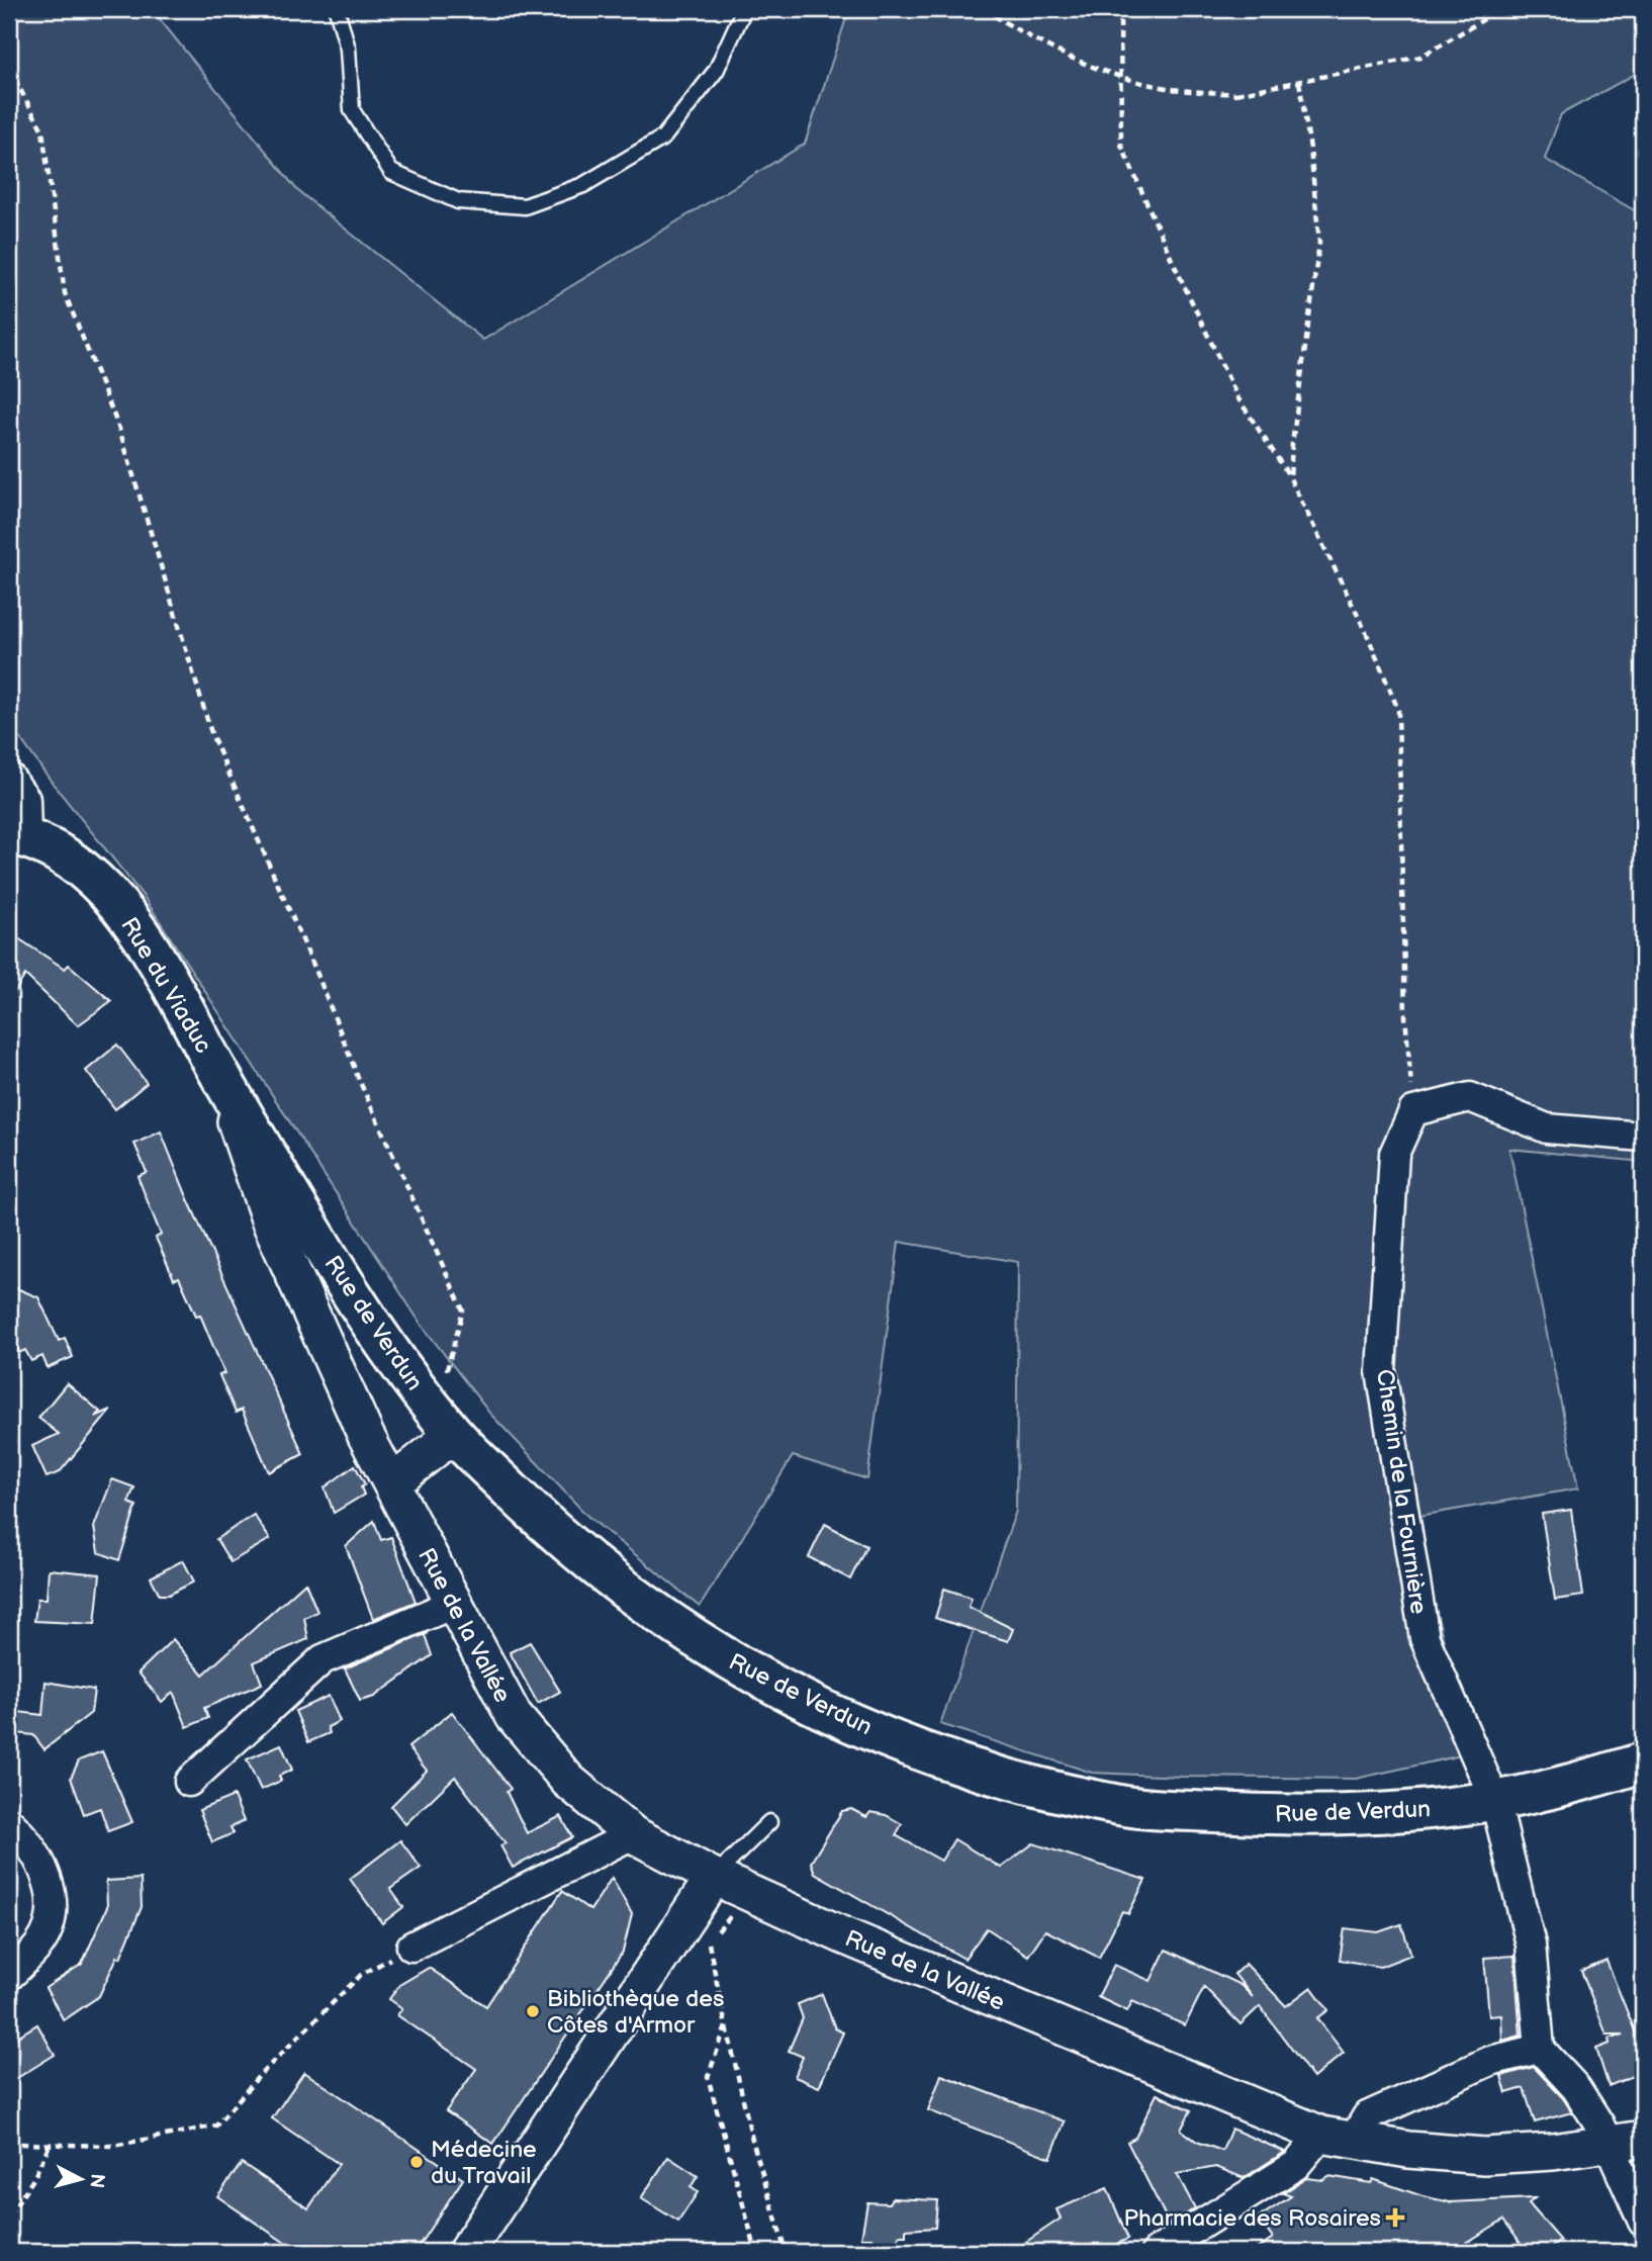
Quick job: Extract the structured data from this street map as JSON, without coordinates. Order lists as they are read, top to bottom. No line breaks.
{"streets":{"main road":["Rue du Viaduc","Rue de Verdun"],"street":["Chemin de la Fournière","Rue de la Vallée"]},"crossings":[["Rue du Viaduc","Rue de Verdun"],["Rue du Viaduc","Rue de la Vallée"],["Rue de Verdun","Chemin de la Fournière"],["Rue de Verdun","Rue de la Vallée"]],"places":{"other":["Bibliothèque des Côtes d'Armor","Médecine du Travail"],"health":["Pharmacie des Rosaires"]},"north":"right"}
